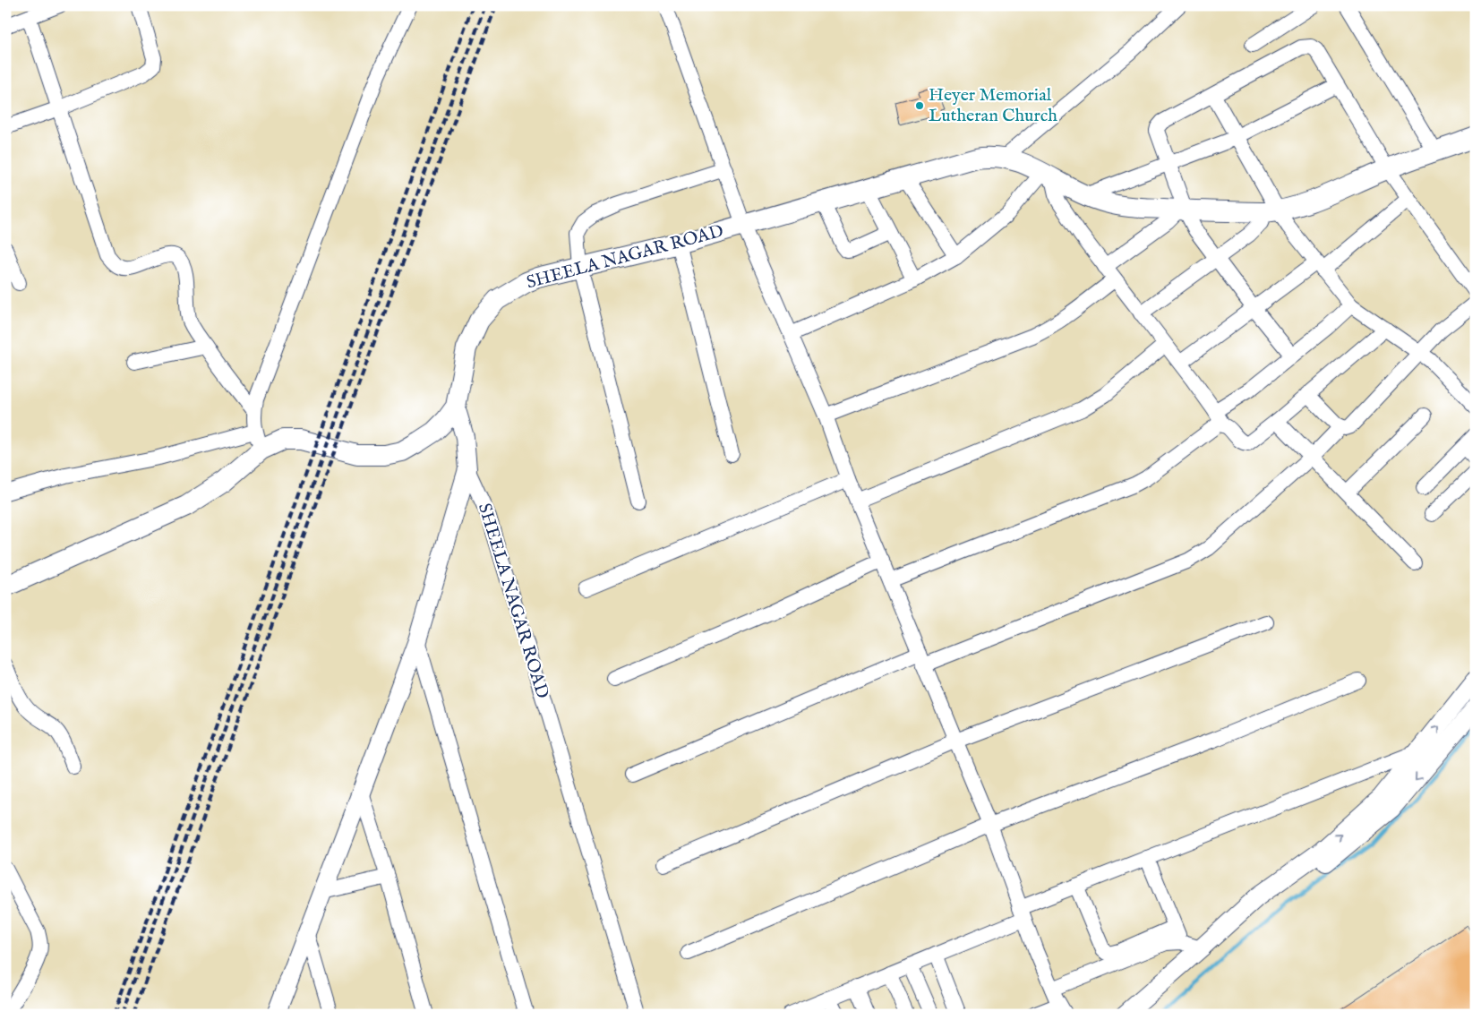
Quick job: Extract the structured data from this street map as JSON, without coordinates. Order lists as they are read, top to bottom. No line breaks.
{"streets":{"main road":["SHEELA NAGAR ROAD"]},"places":["Heyer Memorial Lutheran Church"]}
